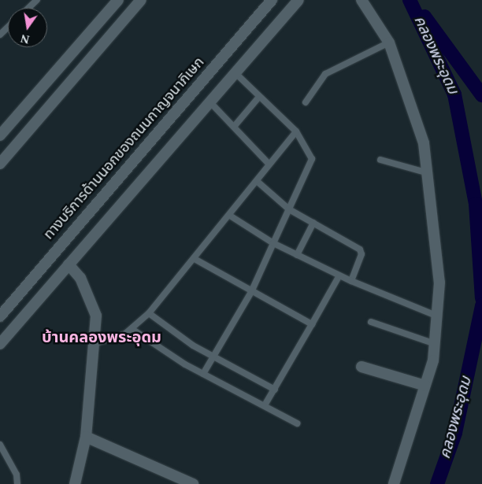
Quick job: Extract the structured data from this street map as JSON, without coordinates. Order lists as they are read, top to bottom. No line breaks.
{"streets":{"street":["ทางบริการด้านนอกของถนนกาญจนาภิเษก"]},"districts":["บ้านคลองพระอุดม"],"water":["คลองพระอุดม"],"north":"bottom"}
